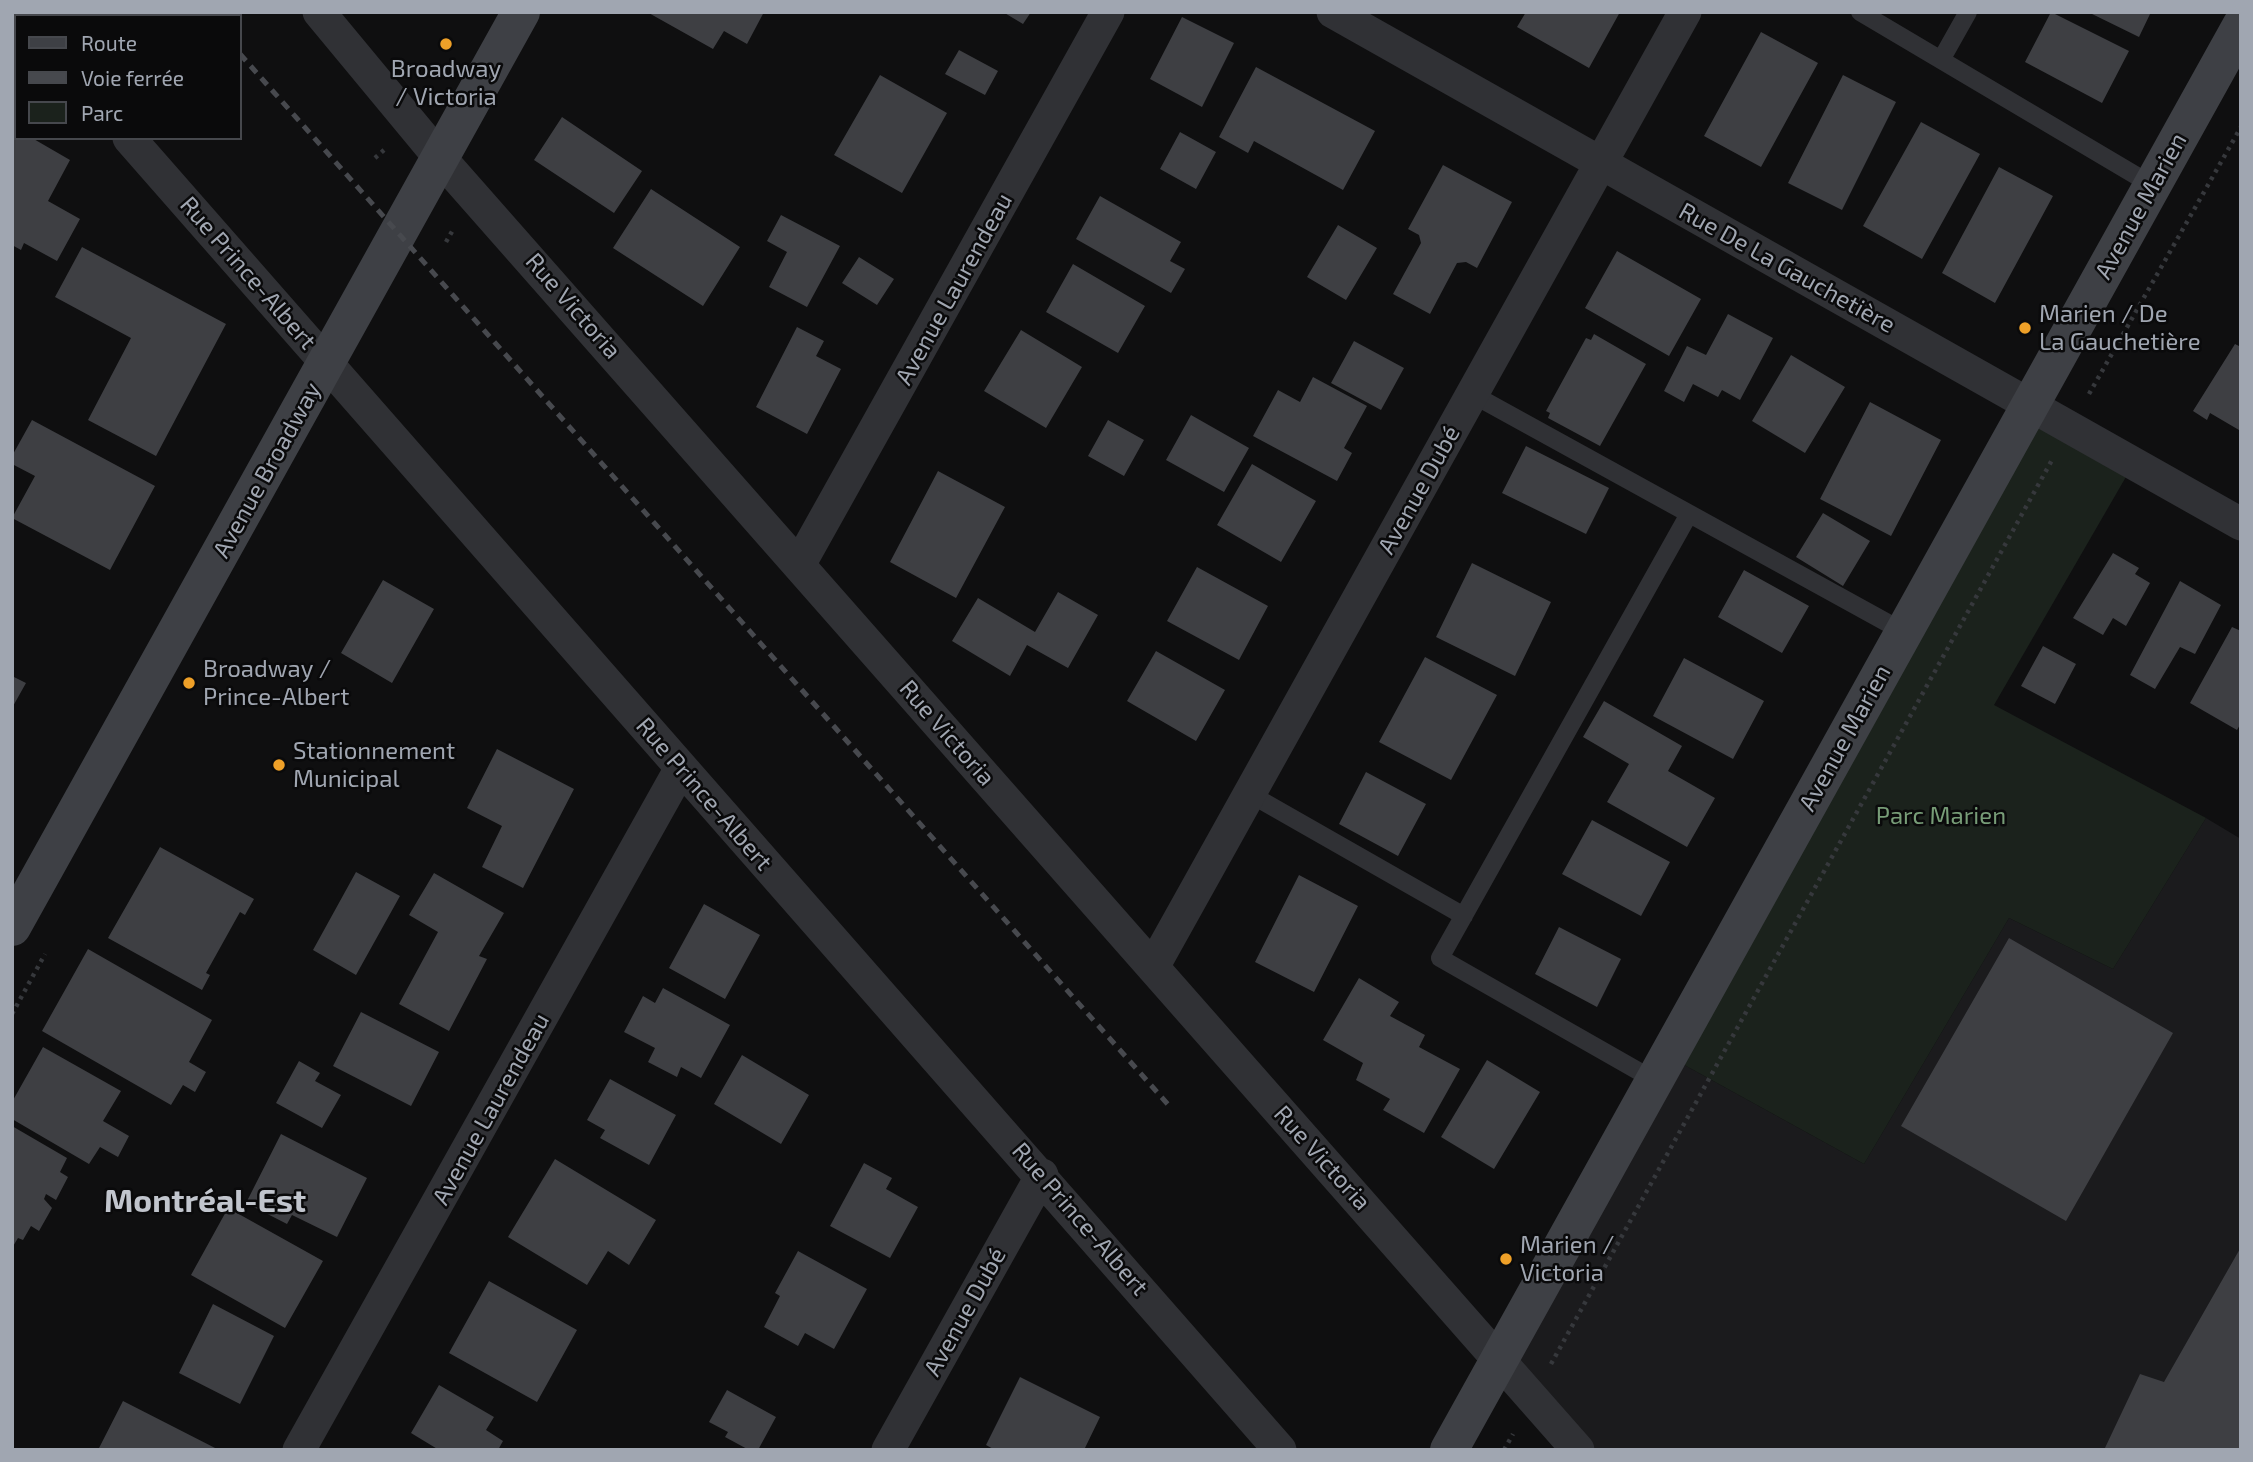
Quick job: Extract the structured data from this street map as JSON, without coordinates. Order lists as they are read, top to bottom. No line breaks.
{"streets":{"street":["Avenue Marien","Rue De La Gauchetière","Rue Prince-Albert","Avenue Laurendeau","Rue Victoria","Avenue Broadway","Avenue Dubé"]},"crossings":[["Avenue Marien","Rue De La Gauchetière"],["Avenue Marien","Rue Victoria"],["Rue De La Gauchetière","Avenue Dubé"],["Rue Prince-Albert","Avenue Laurendeau"],["Rue Prince-Albert","Avenue Broadway"],["Rue Prince-Albert","Avenue Dubé"],["Avenue Laurendeau","Rue Victoria"],["Rue Victoria","Avenue Broadway"],["Rue Victoria","Avenue Dubé"]],"districts":["Montréal-Est"],"parks":["Parc Marien"],"places":["Broadway / Victoria","Marien / De La Gauchetière","Broadway / Prince-Albert","Stationnement Municipal","Marien / Victoria"],"legend":["Route","Voie ferrée","Parc"]}
